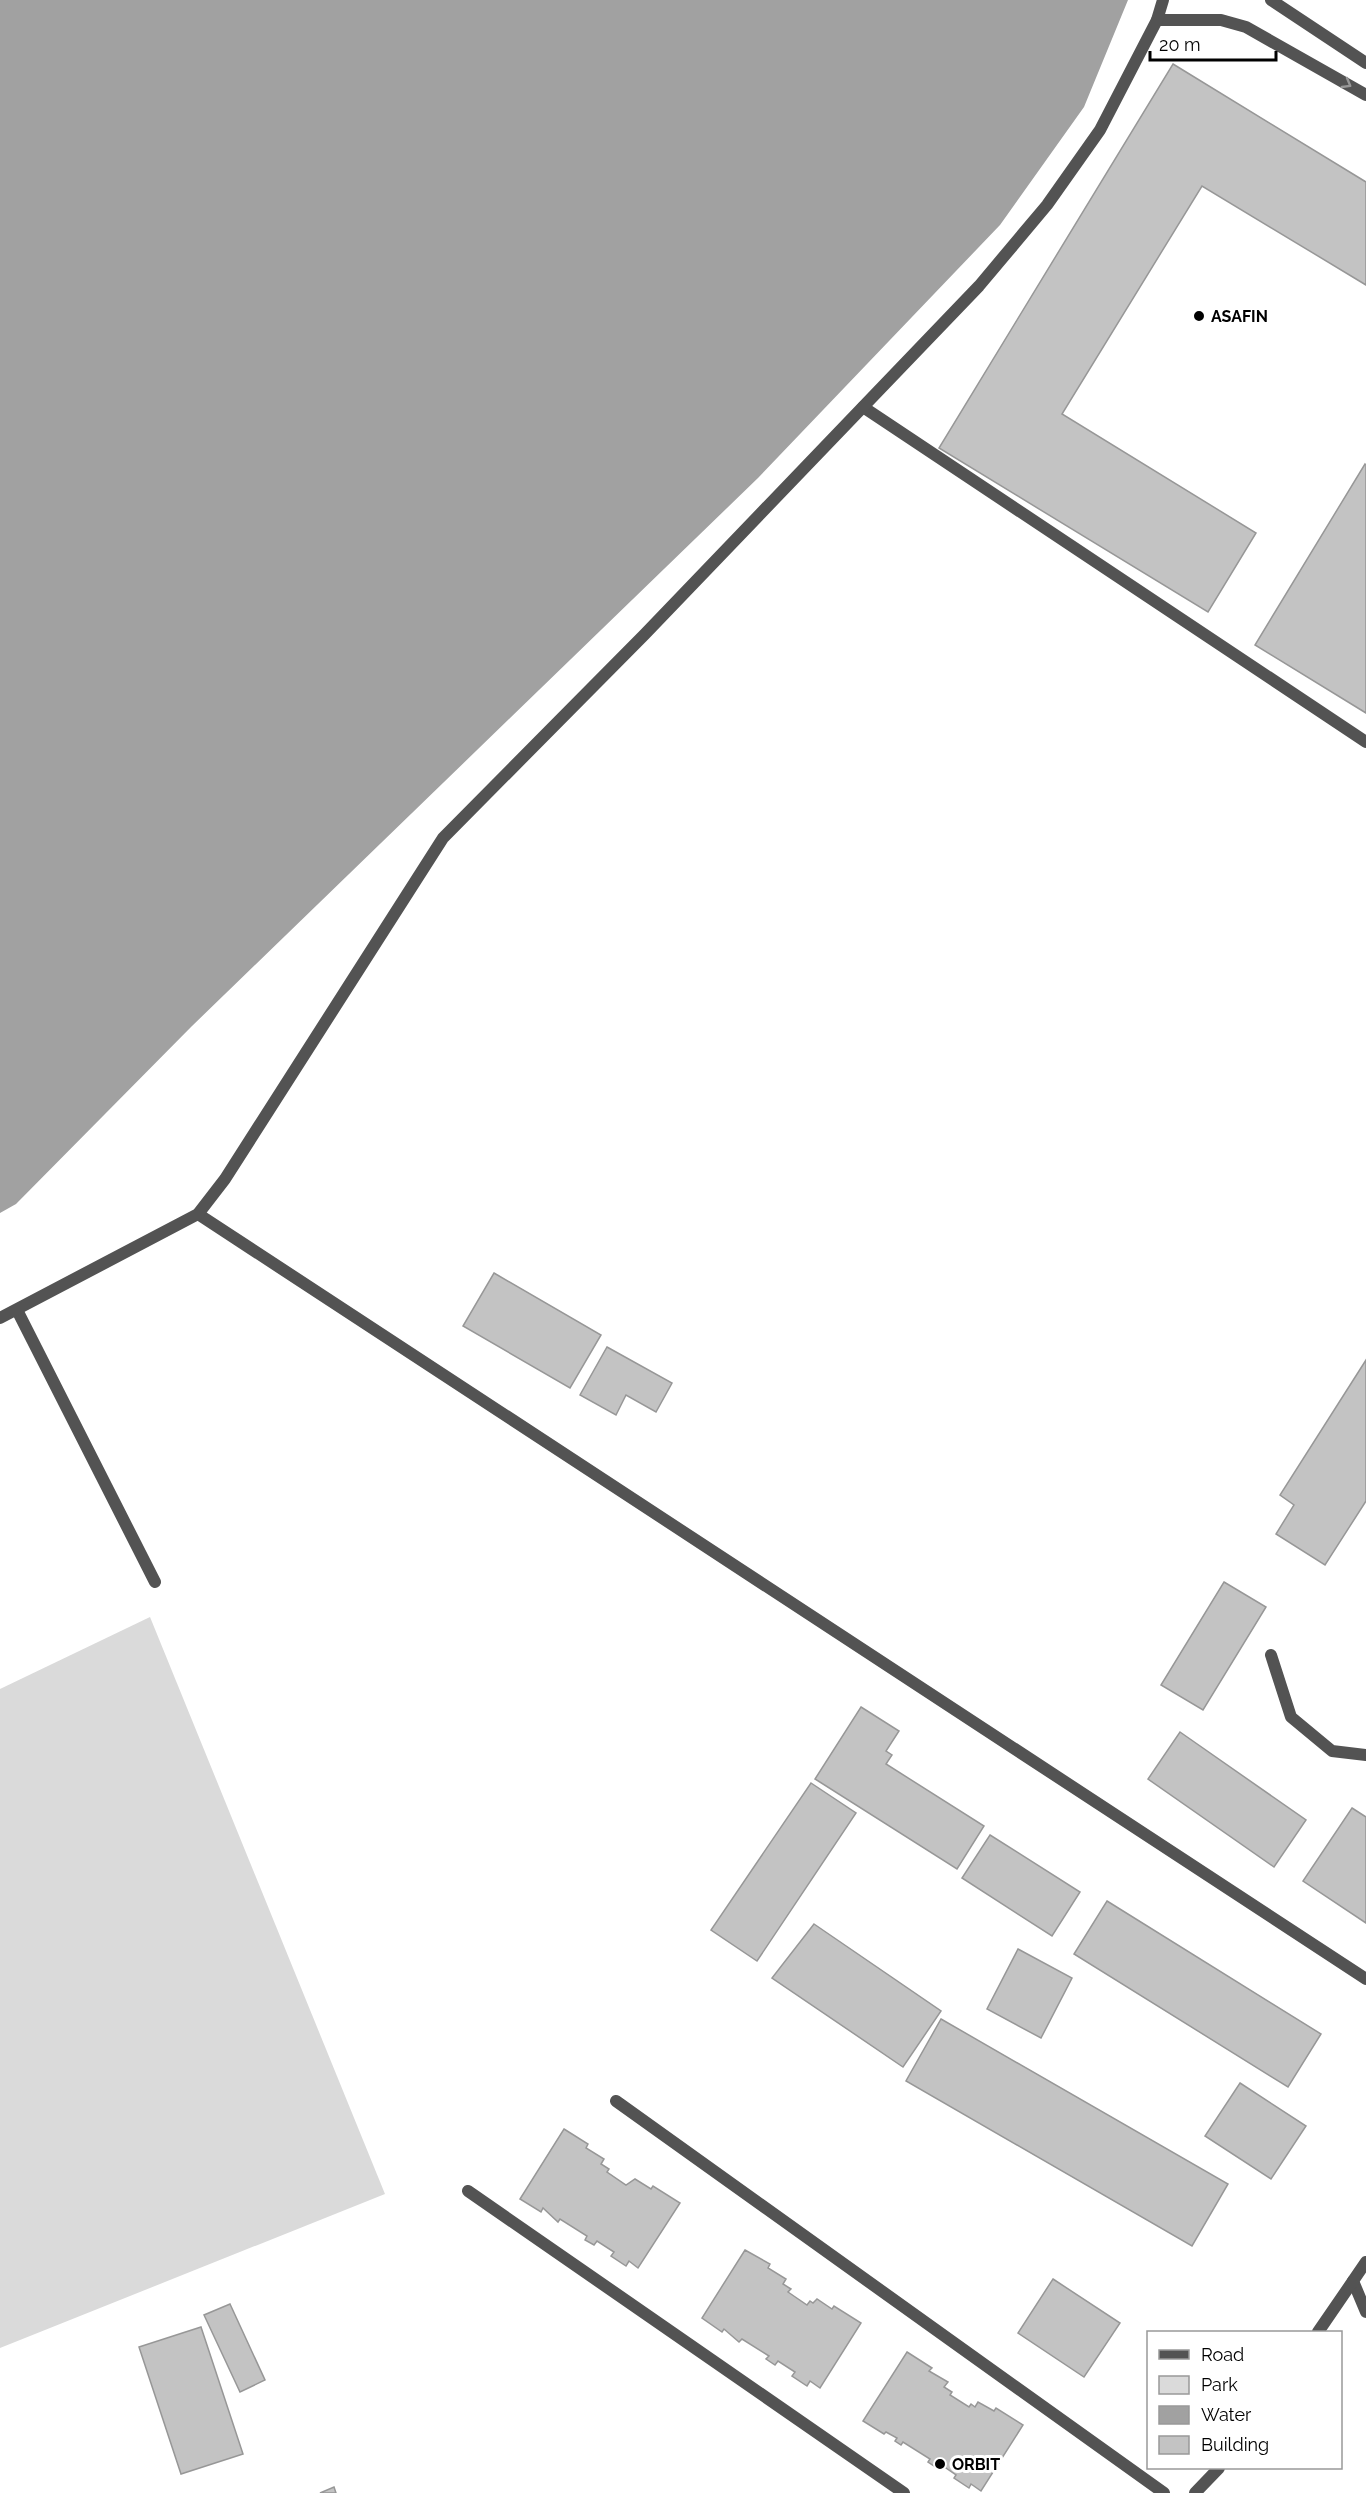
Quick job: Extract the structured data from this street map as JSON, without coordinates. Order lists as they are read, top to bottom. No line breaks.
{"places":["ASAFIN","ORBIT"],"legend":["Road","Park","Water","Building"],"scale_bar":"20 m"}
